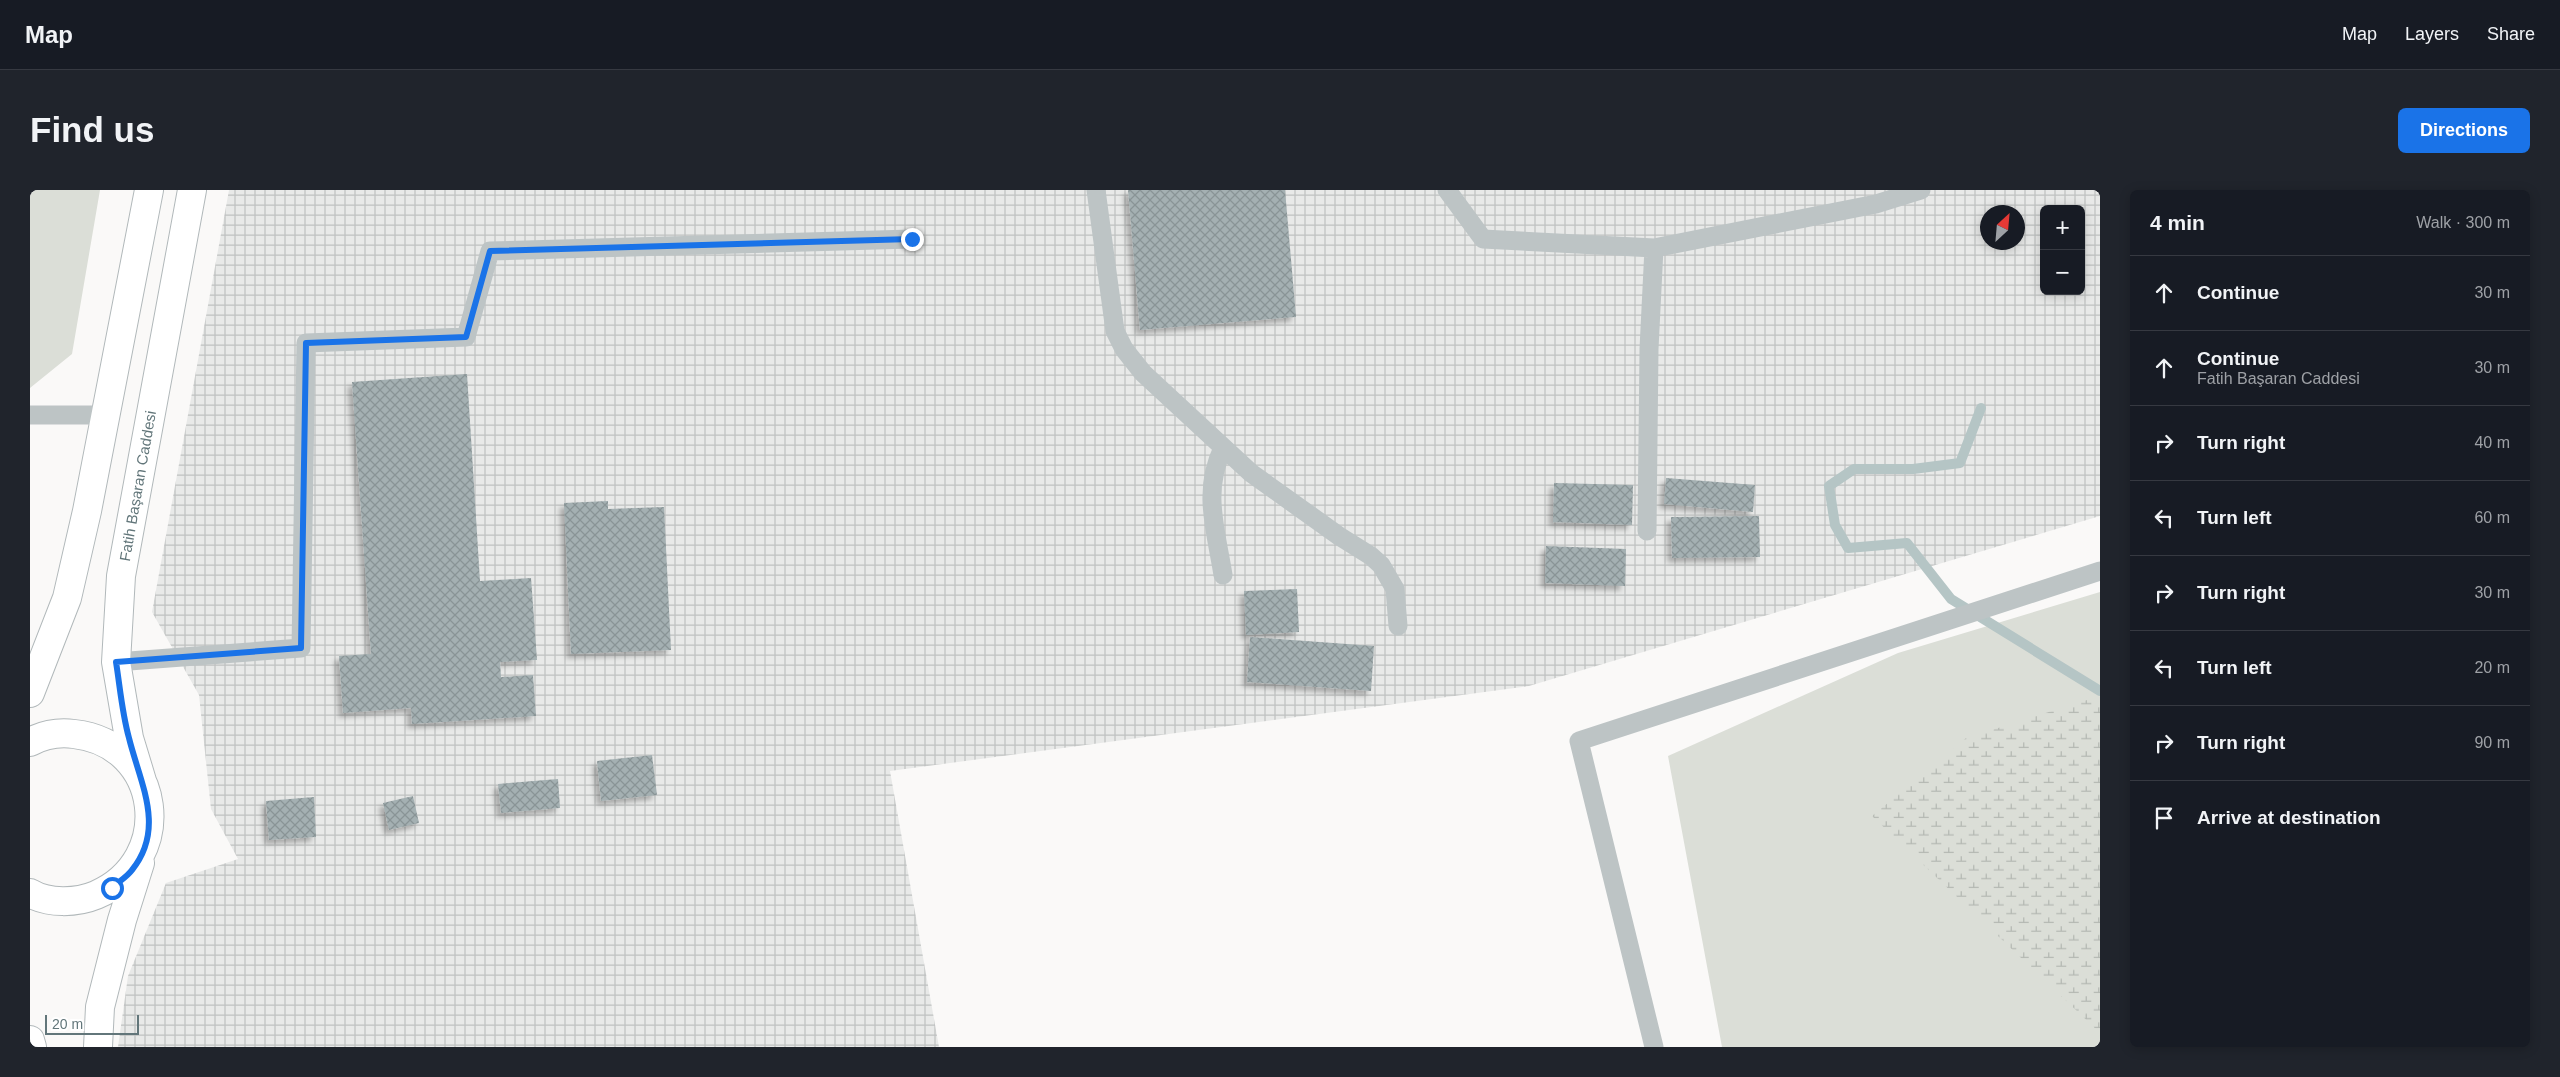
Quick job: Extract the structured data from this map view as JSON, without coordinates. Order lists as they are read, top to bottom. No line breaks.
{"streets":{"main road":["Fatih Başaran Caddesi"]},"scale_bar":"20 m","north":"top right","page":{"header":"Map","nav":["Map","Layers","Share"],"buttons":"Directions","title":"Find us","heading":["4 min","Walk · 300 m"],"map_buttons":["+","−"],"list":[["Continue","30 m"],["Continue","Fatih Başaran Caddesi","30 m"],["Turn right","40 m"],["Turn left","60 m"],["Turn right","30 m"],["Turn left","20 m"],["Turn right","90 m"],"Arrive at destination"],"scale":"20 m"}}
